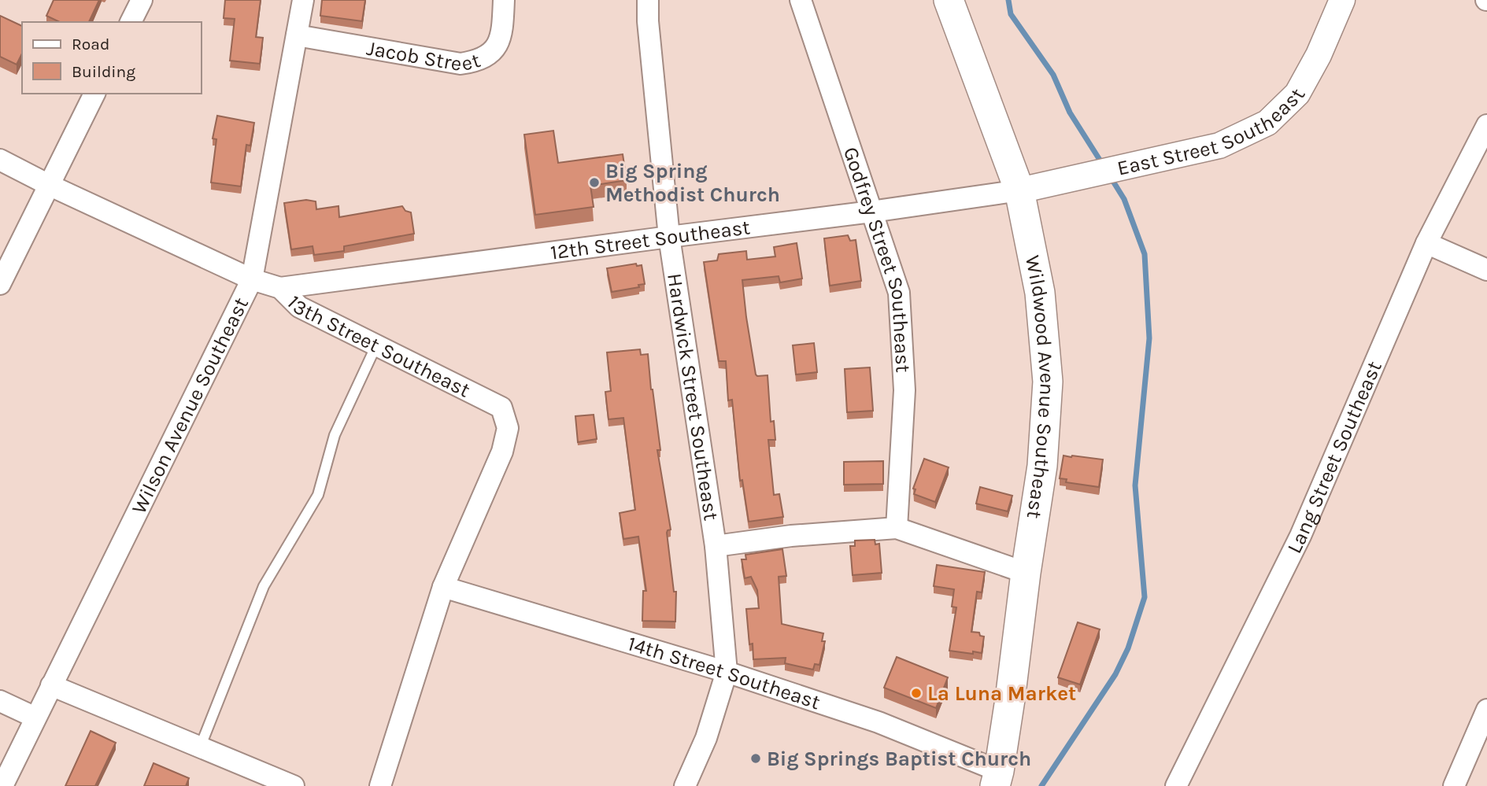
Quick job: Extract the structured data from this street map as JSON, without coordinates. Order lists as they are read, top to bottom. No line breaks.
{"streets":{"main road":["Wildwood Avenue Southeast"],"street":["Jacob Street","East Street Southeast","12th Street Southeast","Godfrey Street Southeast","13th Street Southeast","Hardwick Street Southeast","Wilson Avenue Southeast","Lang Street Southeast","14th Street Southeast"]},"crossings":[["Jacob Street","Wilson Avenue Southeast"],["East Street Southeast","12th Street Southeast"],["East Street Southeast","Wildwood Avenue Southeast"],["12th Street Southeast","Godfrey Street Southeast"],["12th Street Southeast","13th Street Southeast"],["12th Street Southeast","Wildwood Avenue Southeast"],["12th Street Southeast","Hardwick Street Southeast"],["13th Street Southeast","Wilson Avenue Southeast"],["13th Street Southeast","14th Street Southeast"],["Wildwood Avenue Southeast","14th Street Southeast"],["Hardwick Street Southeast","14th Street Southeast"]],"places":["Big Spring Methodist Church","La Luna Market","Big Springs Baptist Church"],"legend":["Road","Building"]}
